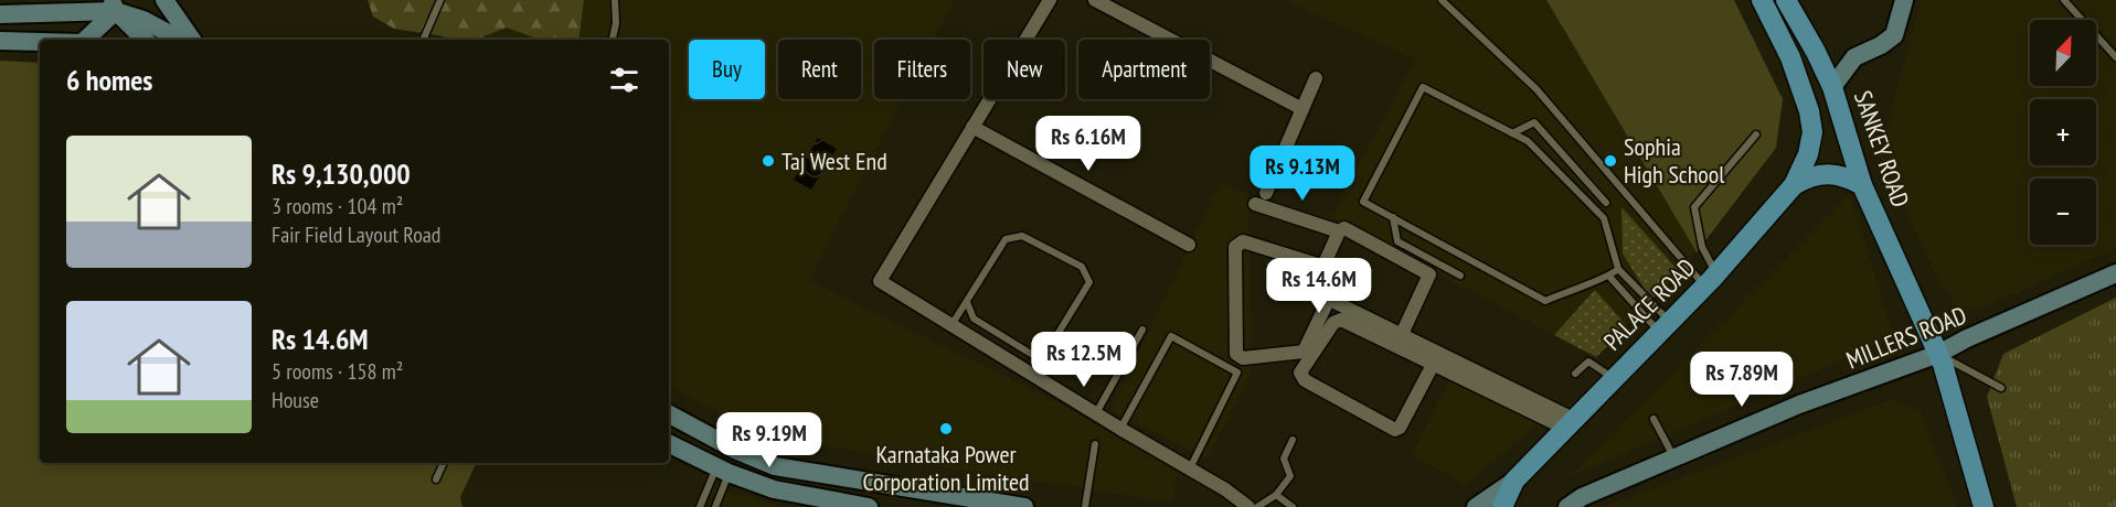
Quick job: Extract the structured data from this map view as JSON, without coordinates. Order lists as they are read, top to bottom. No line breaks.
{"streets":{"main road":["SANKEY ROAD","PALACE ROAD","MILLERS ROAD"]},"crossings":[["SANKEY ROAD","MILLERS ROAD"]],"places":["Taj West End","Sophia High School","Karnataka Power Corporation Limited"],"north":"top right","page":{"map_buttons":["+","−"],"chip":["Buy","Rent","Filters","New","Apartment"],"heading":"6 homes","price":["Rs 6.16M","Rs 9.13M","Rs 14.6M","Rs 12.5M","Rs 7.89M","Rs 9.19M"],"list":[{"name":"Rs 9,130,000","note":"3 rooms · 104 m² · Fair Field Layout Road"},{"name":"Rs 14.6M","note":"5 rooms · 158 m² · House"}]}}
